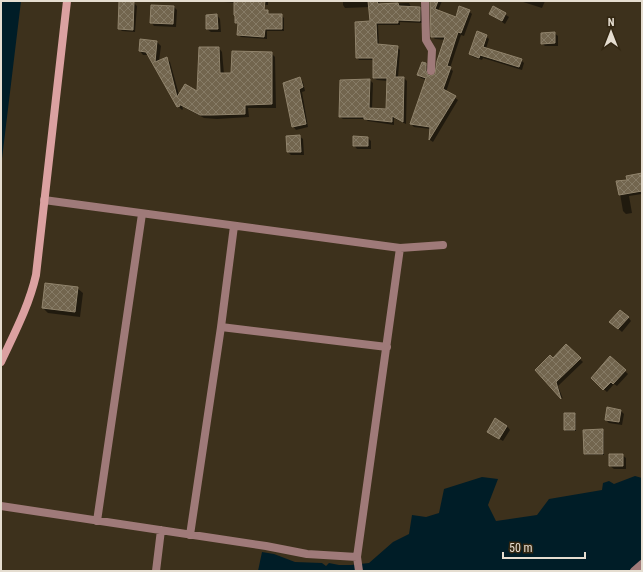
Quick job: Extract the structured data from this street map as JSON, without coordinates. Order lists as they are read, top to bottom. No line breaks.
{"scale_bar":"50 m","north":"top"}
